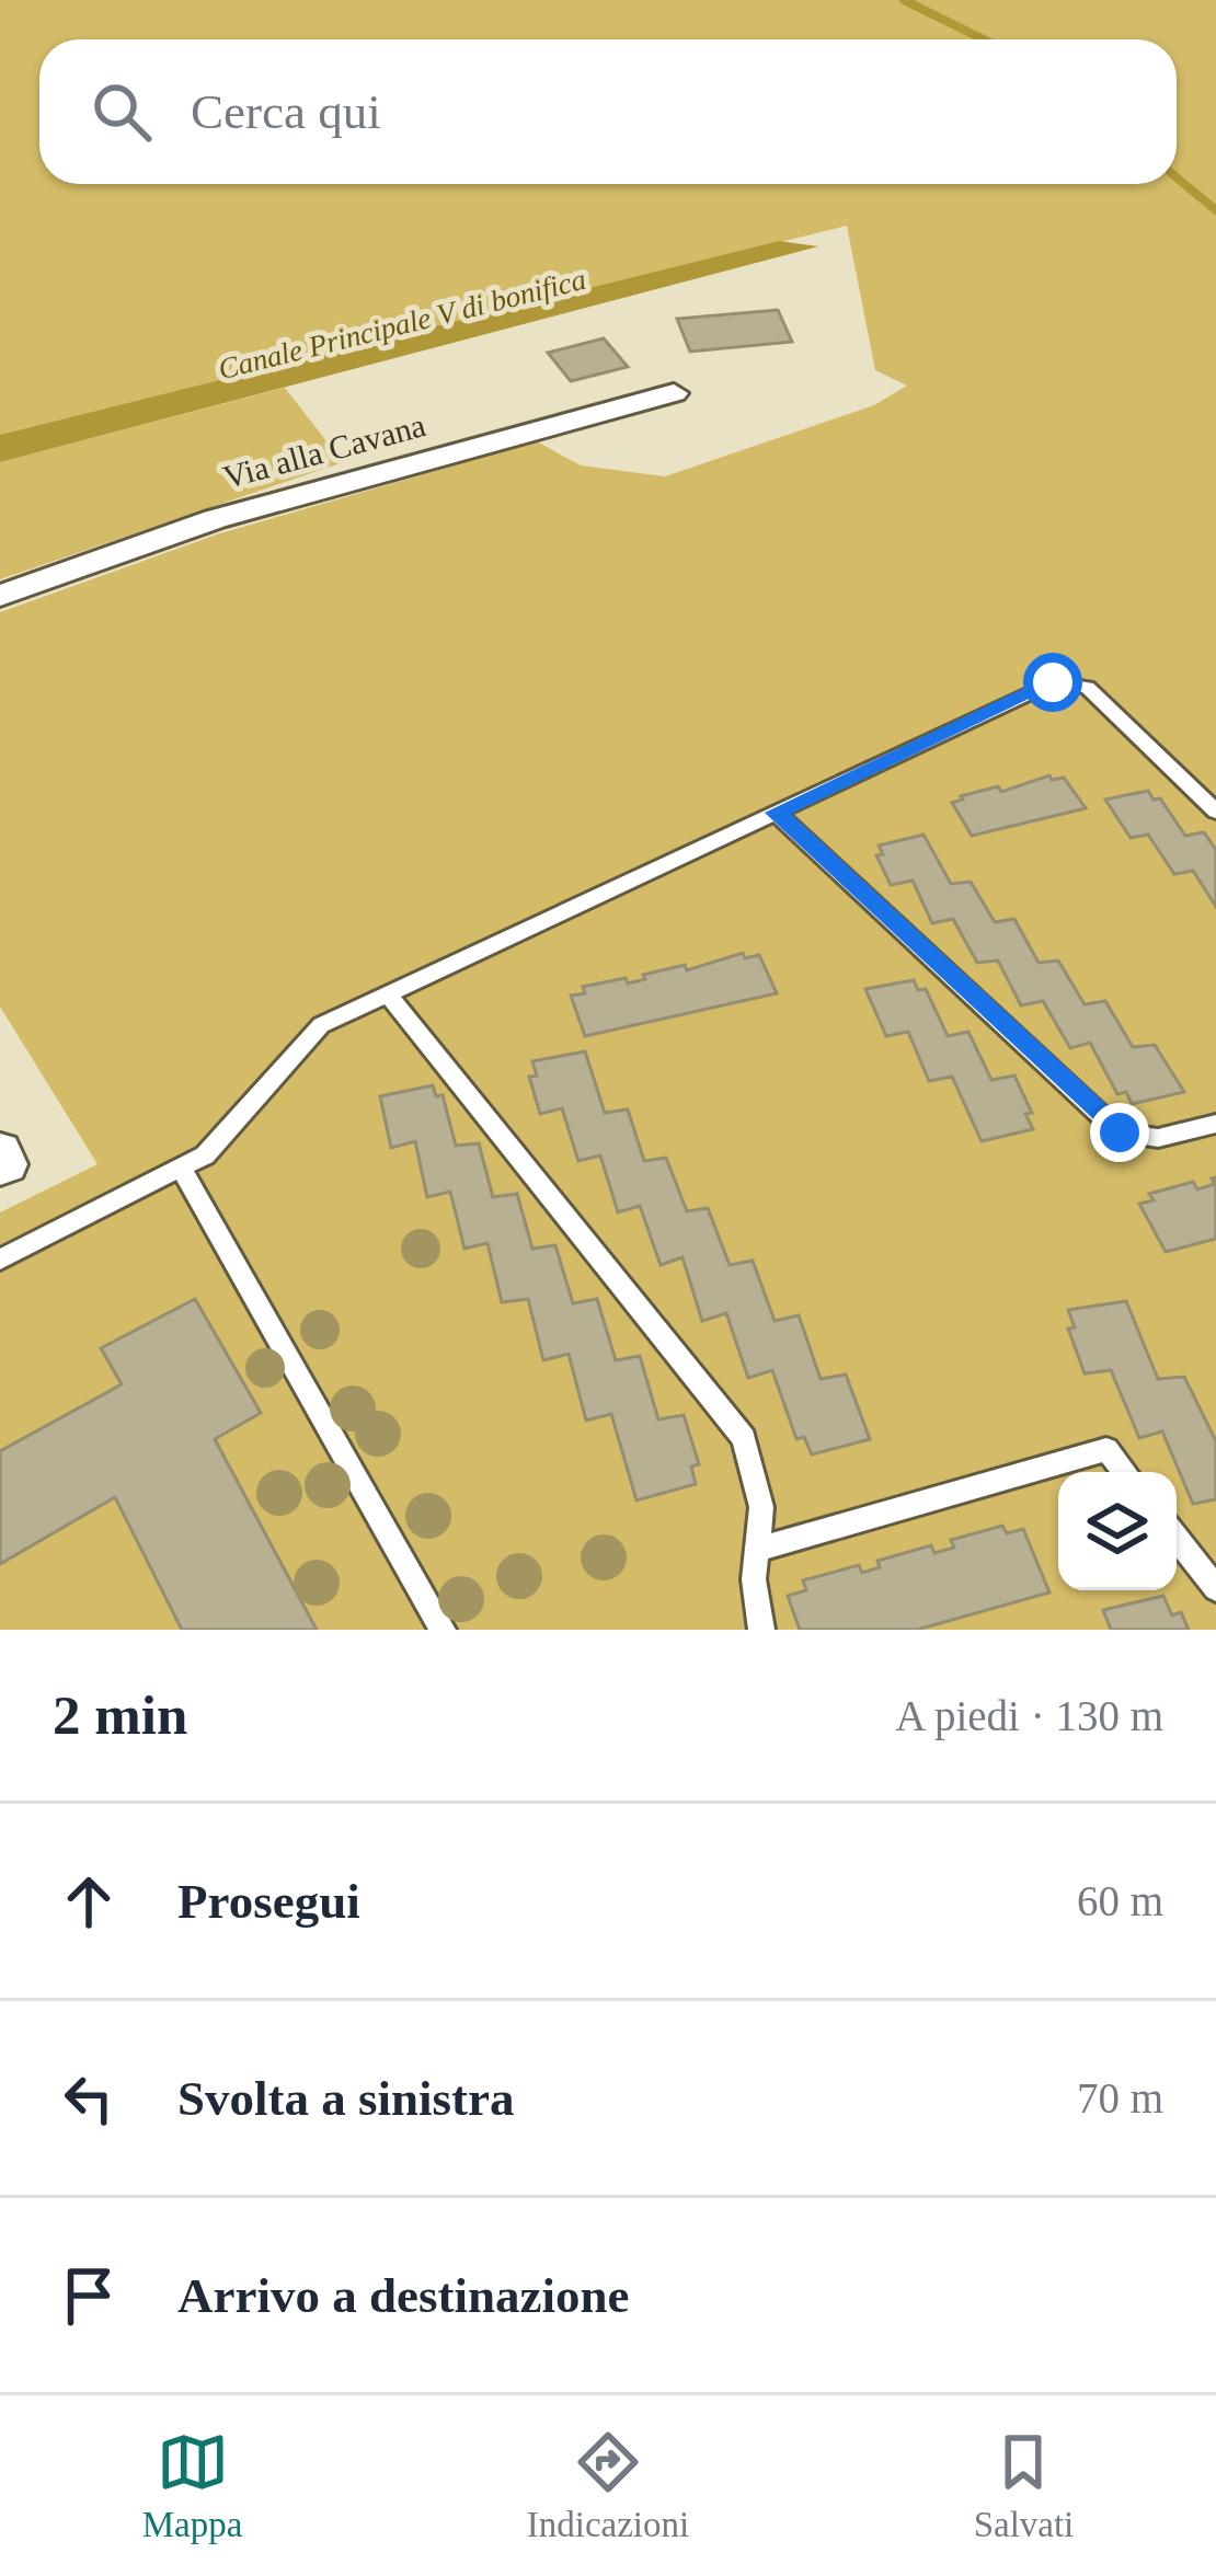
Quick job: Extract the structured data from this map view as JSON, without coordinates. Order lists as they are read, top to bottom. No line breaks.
{"streets":{"street":["Via alla Cavana"]},"water":["Canale Principale V di bonifica"],"page":{"search":"Cerca qui","heading":["2 min","A piedi · 130 m"],"list":[["Prosegui","60 m"],["Svolta a sinistra","70 m"],"Arrivo a destinazione"],"nav":["Mappa","Indicazioni","Salvati"]}}
